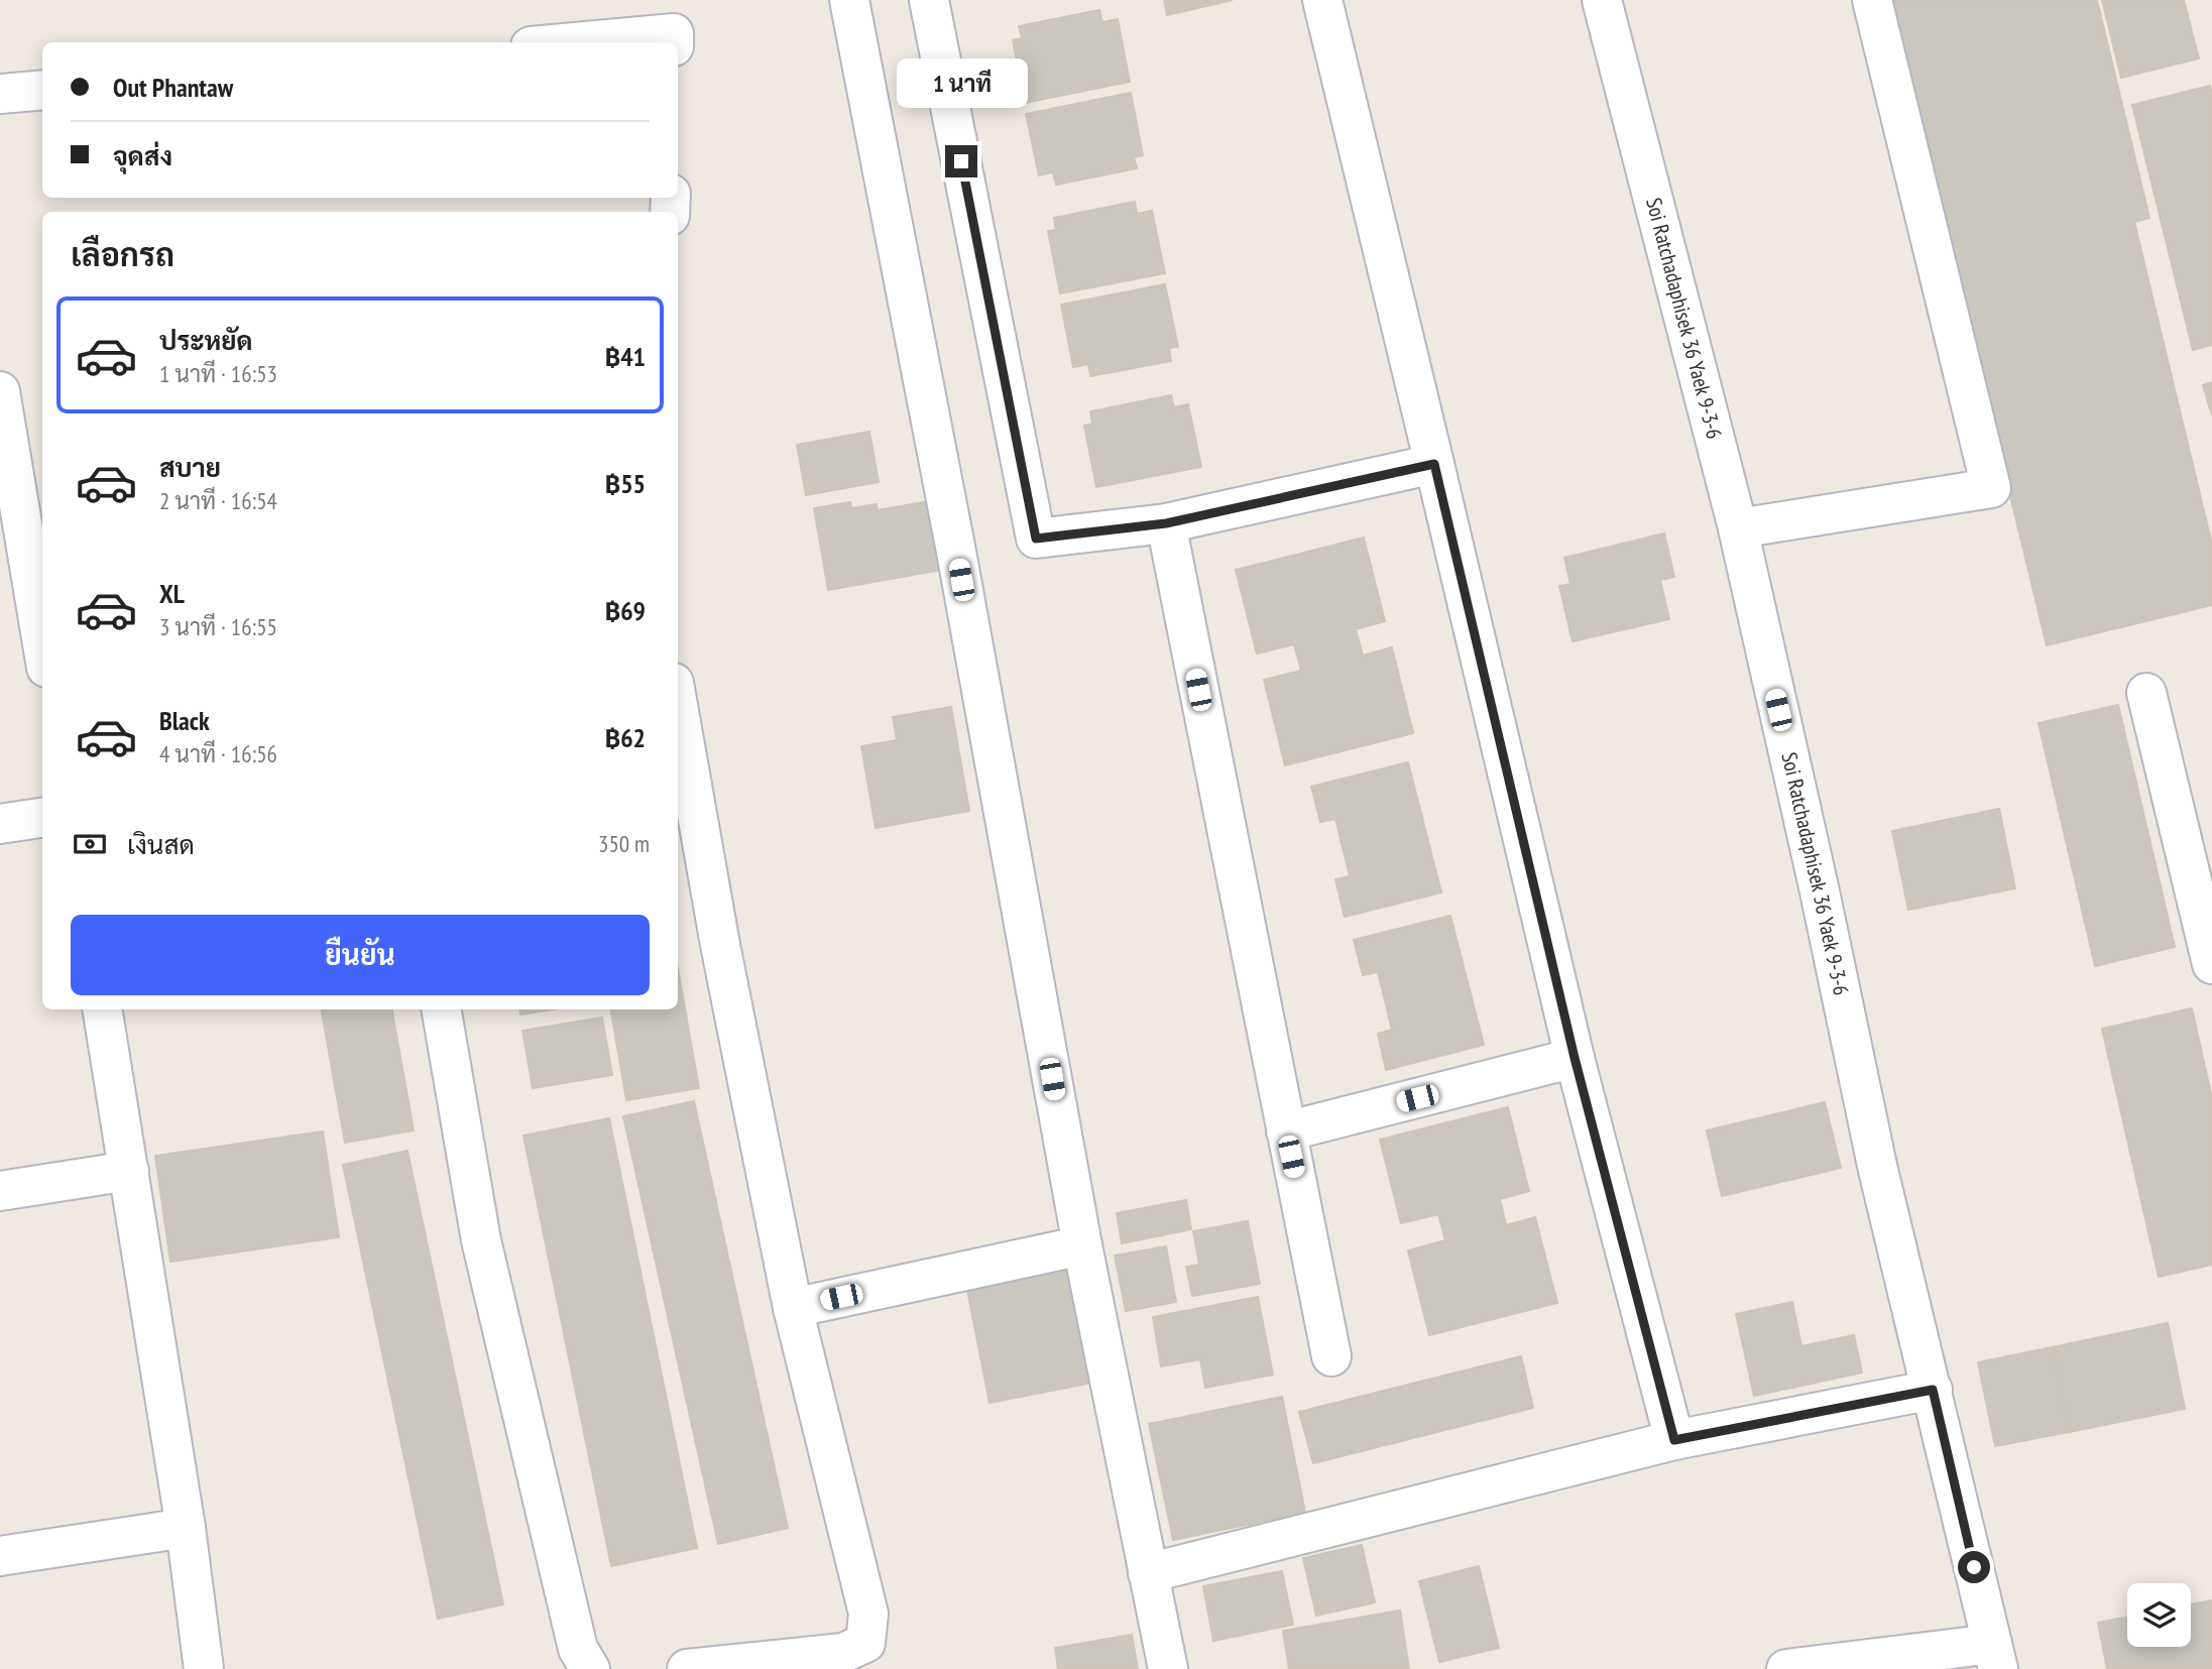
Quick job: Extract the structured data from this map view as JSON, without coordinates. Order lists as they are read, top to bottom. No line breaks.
{"streets":{"street":["Soi Ratchadaphisek 36 Yaek 9-3-6"]},"page":{"banner":["Out Phantaw","จุดส่ง"],"bubble":"1 นาที","heading":"เลือกรถ","list":[{"name":"ประหยัด","note":"1 นาที · 16:53","value":"฿41"},{"name":"สบาย","note":"2 นาที · 16:54","value":"฿55"},{"name":"XL","note":"3 นาที · 16:55","value":"฿69"},{"name":"Black","note":"4 นาที · 16:56","value":"฿62"}],"pay":["เงินสด","350 m"],"buttons":"ยืนยัน"}}
